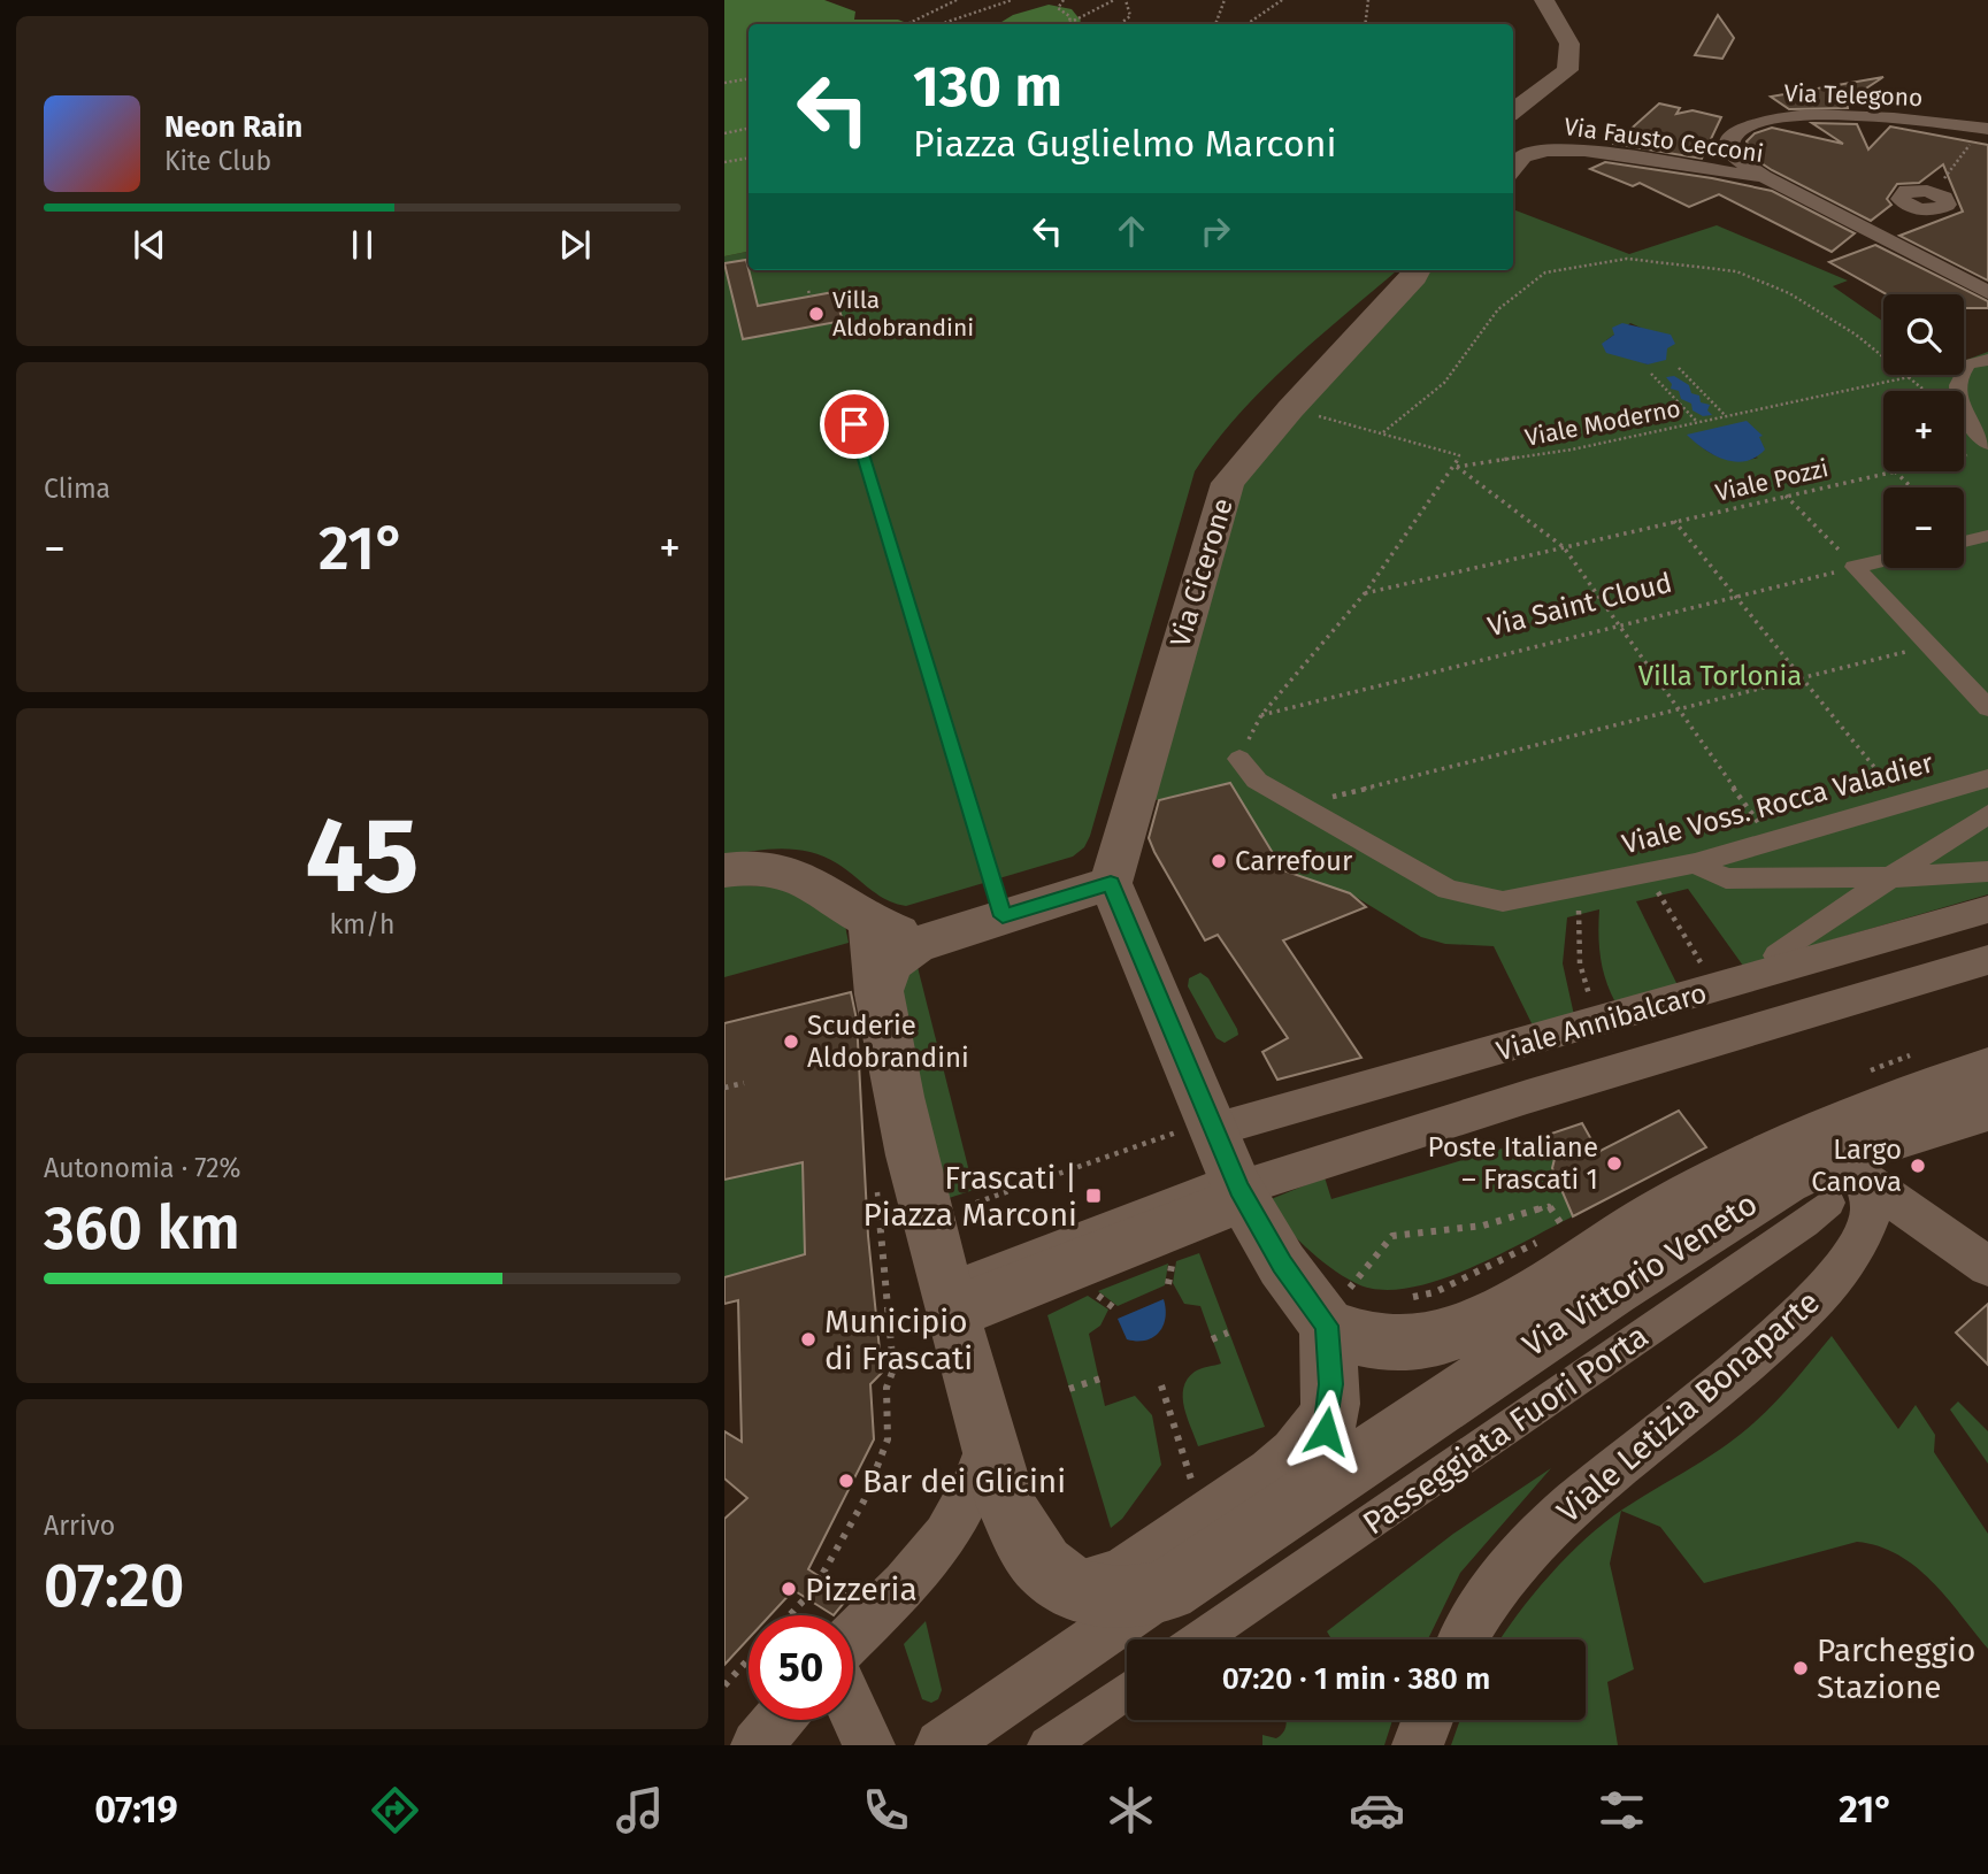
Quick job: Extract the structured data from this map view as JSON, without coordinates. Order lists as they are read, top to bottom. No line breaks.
{"streets":{"main road":["Via Cicerone","Via Vittorio Veneto"],"street":["Via Telegono","Via Fausto Cecconi","Viale Voss. Rocca Valadier","Viale Annibalcaro","Viale Letizia Bonaparte","Passeggiata Fuori Porta"],"path":["Viale Moderno","Viale Pozzi","Via Saint Cloud"]},"crossings":[["Via Telegono","Via Fausto Cecconi"],["Via Vittorio Veneto","Viale Letizia Bonaparte"],["Via Vittorio Veneto","Passeggiata Fuori Porta"],["Viale Letizia Bonaparte","Passeggiata Fuori Porta"]],"parks":["Villa Torlonia"],"places":{"other":["Villa Aldobrandini","Carrefour","Scuderie Aldobrandini","Poste Italiane – Frascati 1","Largo Canova","Municipio di Frascati","Bar dei Glicini","Pizzeria","Parcheggio Stazione"],"transit":["Frascati | Piazza Marconi"]},"page":{"turn":["130 m","Piazza Guglielmo Marconi"],"song":["Neon Rain","Kite Club"],"map_buttons":["+","−"],"tile":["Clima",["45","km/h"],["Autonomia · 72%","360 km"],["Arrivo","07:20"]],"heat":["−","21°","+"],"limit":"50","trip":"07:20 · 1 min · 380 m","tabs":["07:19","21°"]}}
